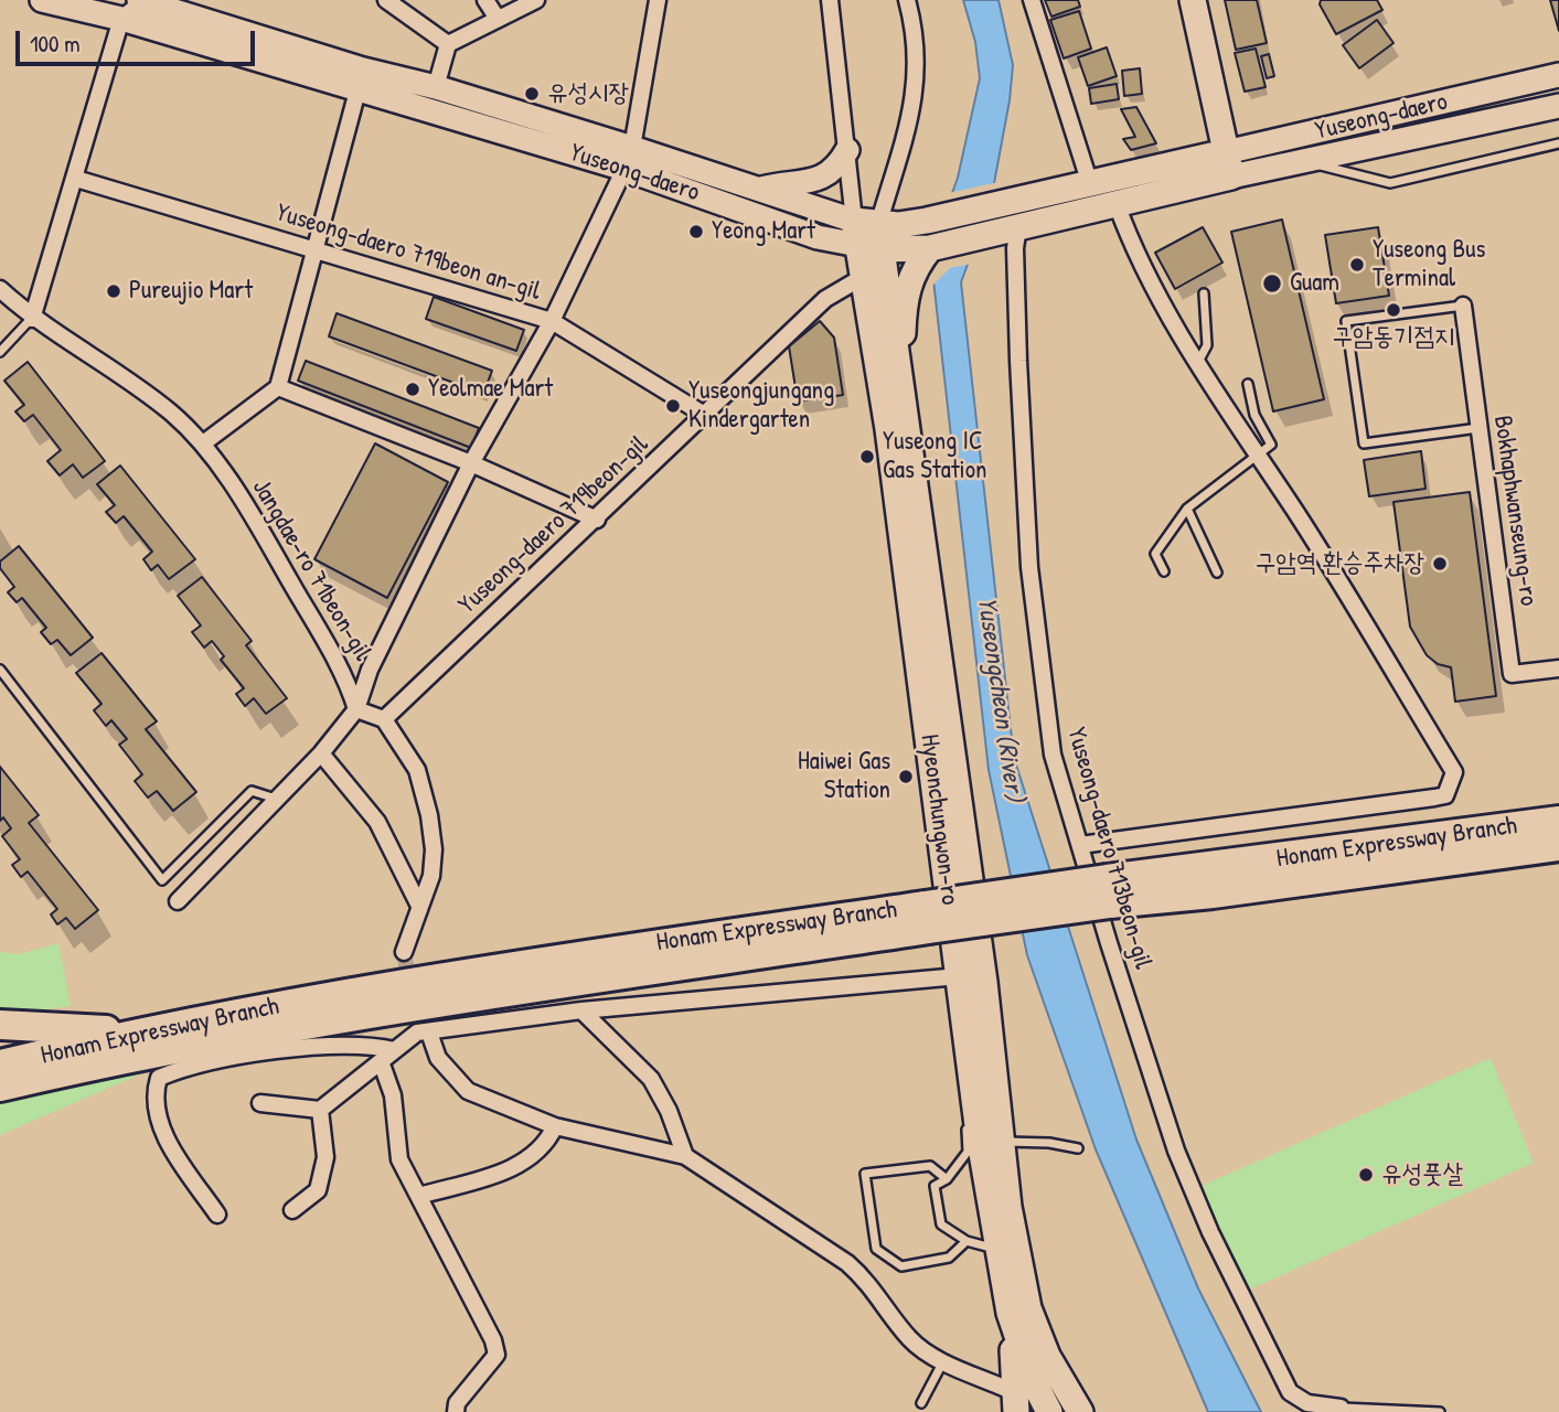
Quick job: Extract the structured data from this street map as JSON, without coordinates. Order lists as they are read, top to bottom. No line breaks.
{"streets":{"highway":["Honam Expressway Branch"],"main road":["Yuseong-daero","Hyeonchungwon-ro"],"street":["Yuseong-daero 719beon an-gil","Bokhaphwanseung-ro","Yuseong-daero 719beon-gil","Jangdae-ro 71beon-gil","Yuseong-daero 713beon-gil"]},"crossings":[["Yuseong-daero","Hyeonchungwon-ro"],["Yuseong-daero","Yuseong-daero 713beon-gil"],["Yuseong-daero 719beon an-gil","Yuseong-daero 719beon-gil"],["Yuseong-daero 719beon-gil","Hyeonchungwon-ro"]],"water":["Yuseongcheon (River)"],"places":["유성시장","Yeong Mart","Yuseong Bus Terminal","Guam","Pureujio Mart","구암동기점지","Yeolmae Mart","Yuseongjungang Kindergarten","Yuseong IC Gas Station","구암역 환승주차장","Haiwei Gas Station","유성풋살"],"scale_bar":"100 m"}
